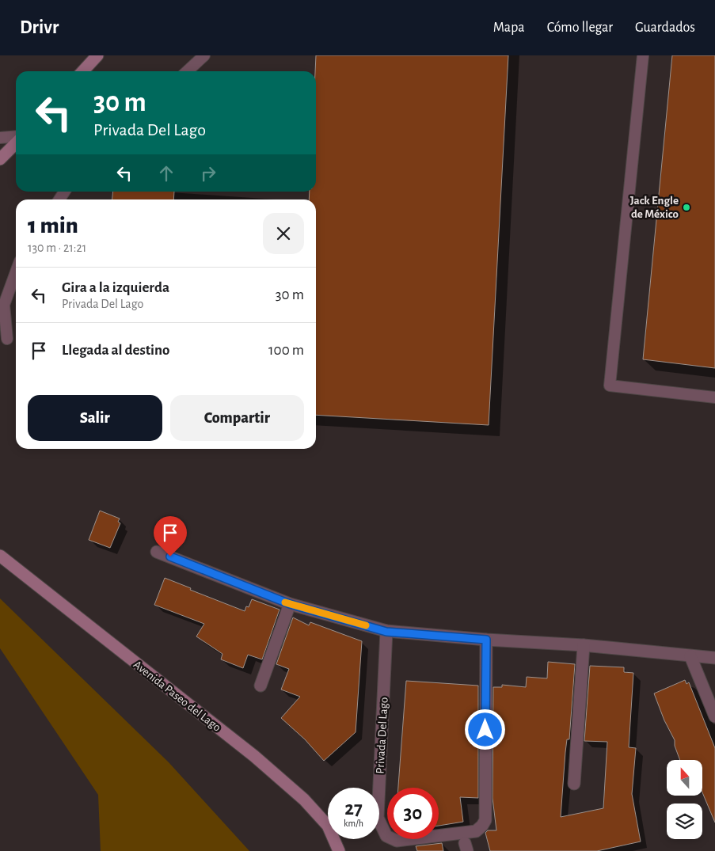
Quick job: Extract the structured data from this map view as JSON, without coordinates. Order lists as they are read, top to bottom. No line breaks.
{"streets":{"main road":["Avenida Paseo del Lago"],"street":["Privada Del Lago"]},"places":["Jack Engle de México"],"north":"top","page":{"header":"Drivr","nav":["Mapa","Cómo llegar","Guardados"],"turn":["30 m","Privada Del Lago"],"heading":["1 min","130 m · 21:21"],"list":[{"name":"Gira a la izquierda","note":"Privada Del Lago","value":"30 m"},{"name":"Llegada al destino","value":"100 m"}],"buttons":["Salir","Compartir"],"speed":"27 km/h","limit":"30"}}
